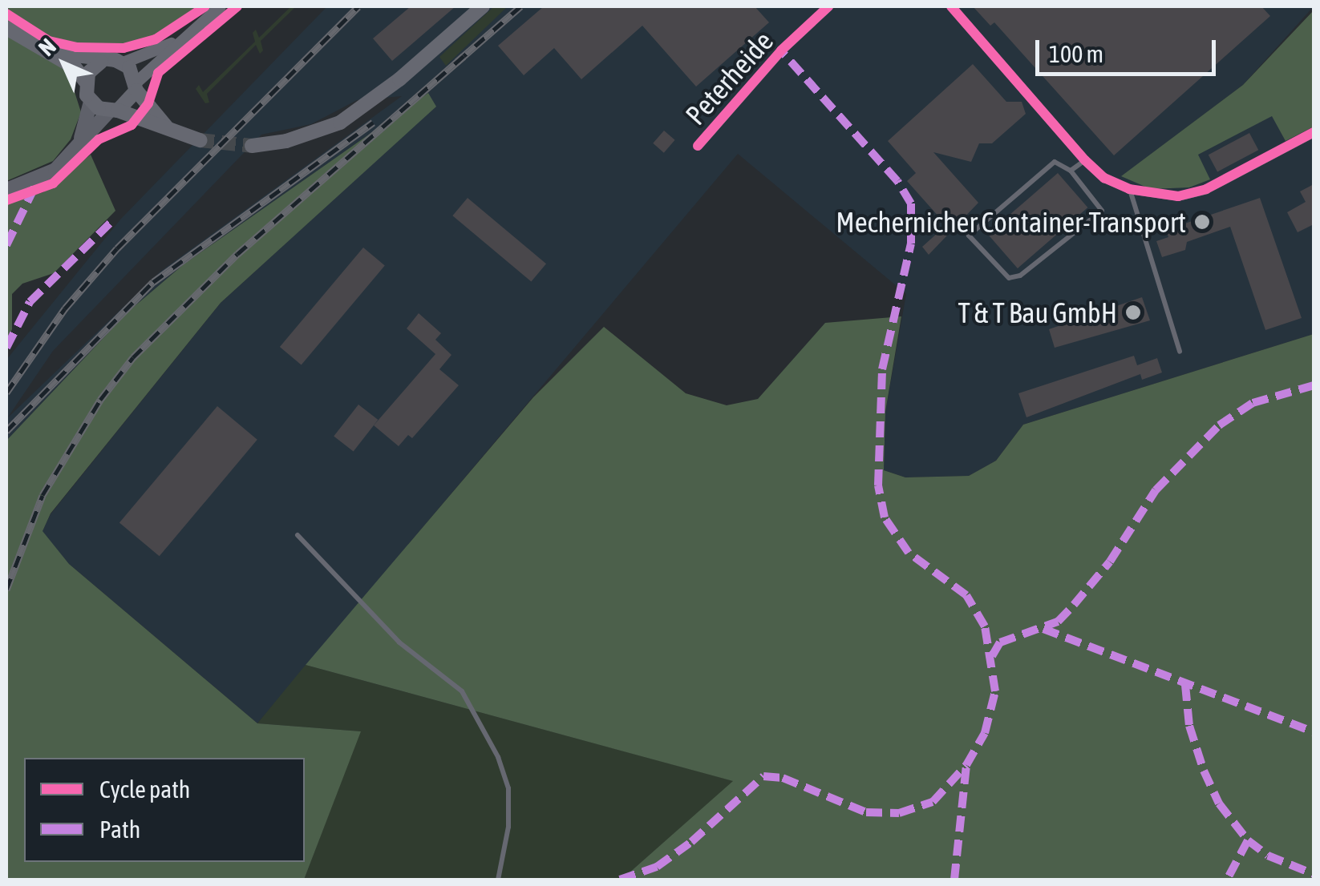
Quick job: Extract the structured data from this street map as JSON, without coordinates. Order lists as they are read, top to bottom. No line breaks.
{"streets":{"street":["Peterheide"]},"places":["Mechernicher Container-Transport","T & T Bau GmbH"],"legend":["Cycle path","Path"],"scale_bar":"100 m","north":"top left"}
